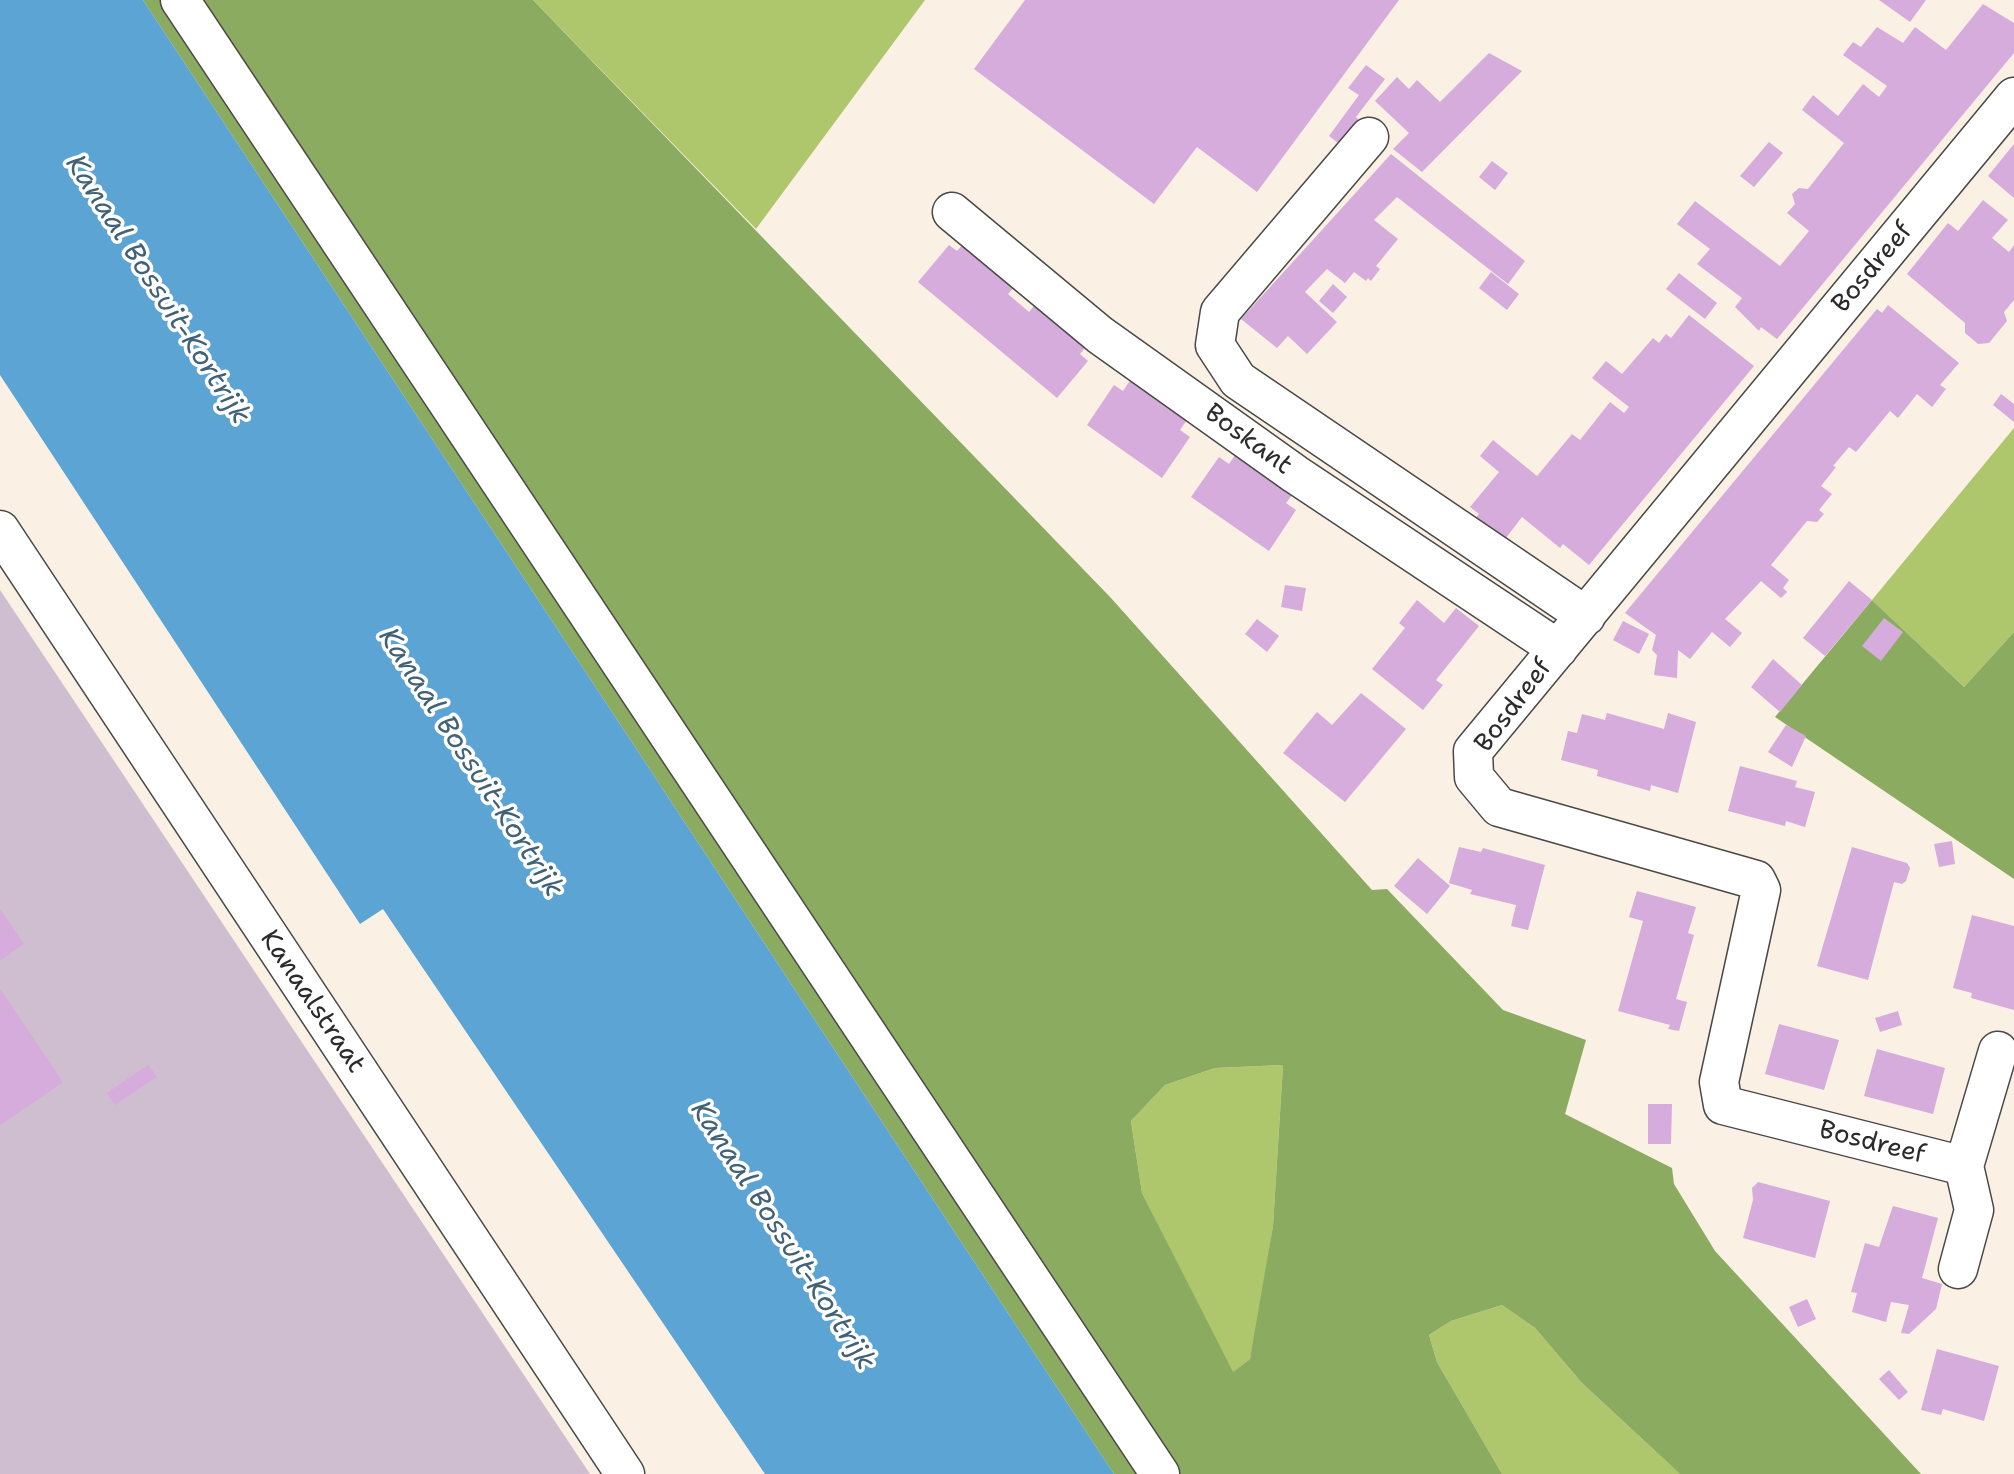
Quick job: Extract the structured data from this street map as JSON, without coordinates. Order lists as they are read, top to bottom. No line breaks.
{"streets":{"street":["Bosdreef","Boskant","Kanaalstraat"]},"crossings":[["Bosdreef","Boskant"]],"water":["Kanaal Bossuit-Kortrijk"]}
